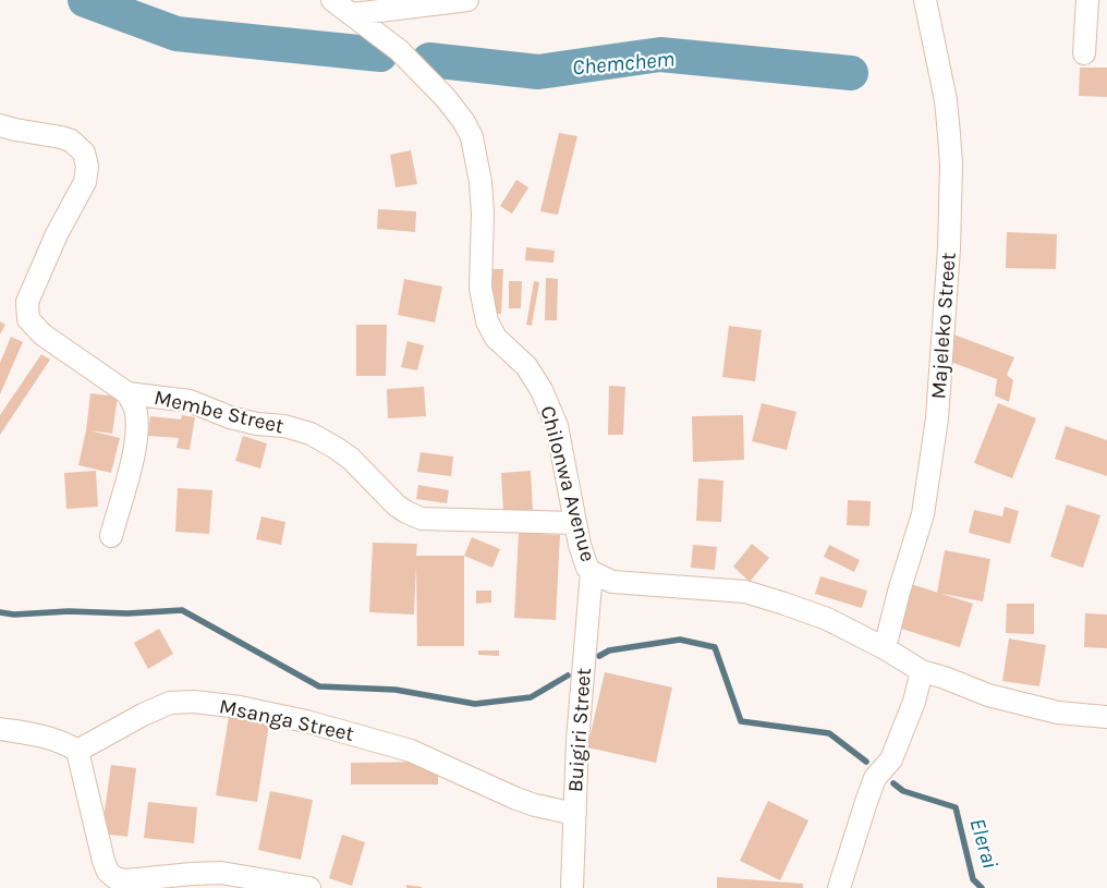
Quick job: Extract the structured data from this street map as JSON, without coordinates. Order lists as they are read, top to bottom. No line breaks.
{"streets":{"street":["Majeleko Street","Membe Street","Chilonwa Avenue","Msanga Street","Buigiri Street"]},"crossings":[["Majeleko Street","Chilonwa Avenue"],["Membe Street","Chilonwa Avenue"],["Chilonwa Avenue","Buigiri Street"],["Msanga Street","Buigiri Street"]],"water":["Chemchem","Elerai"]}
